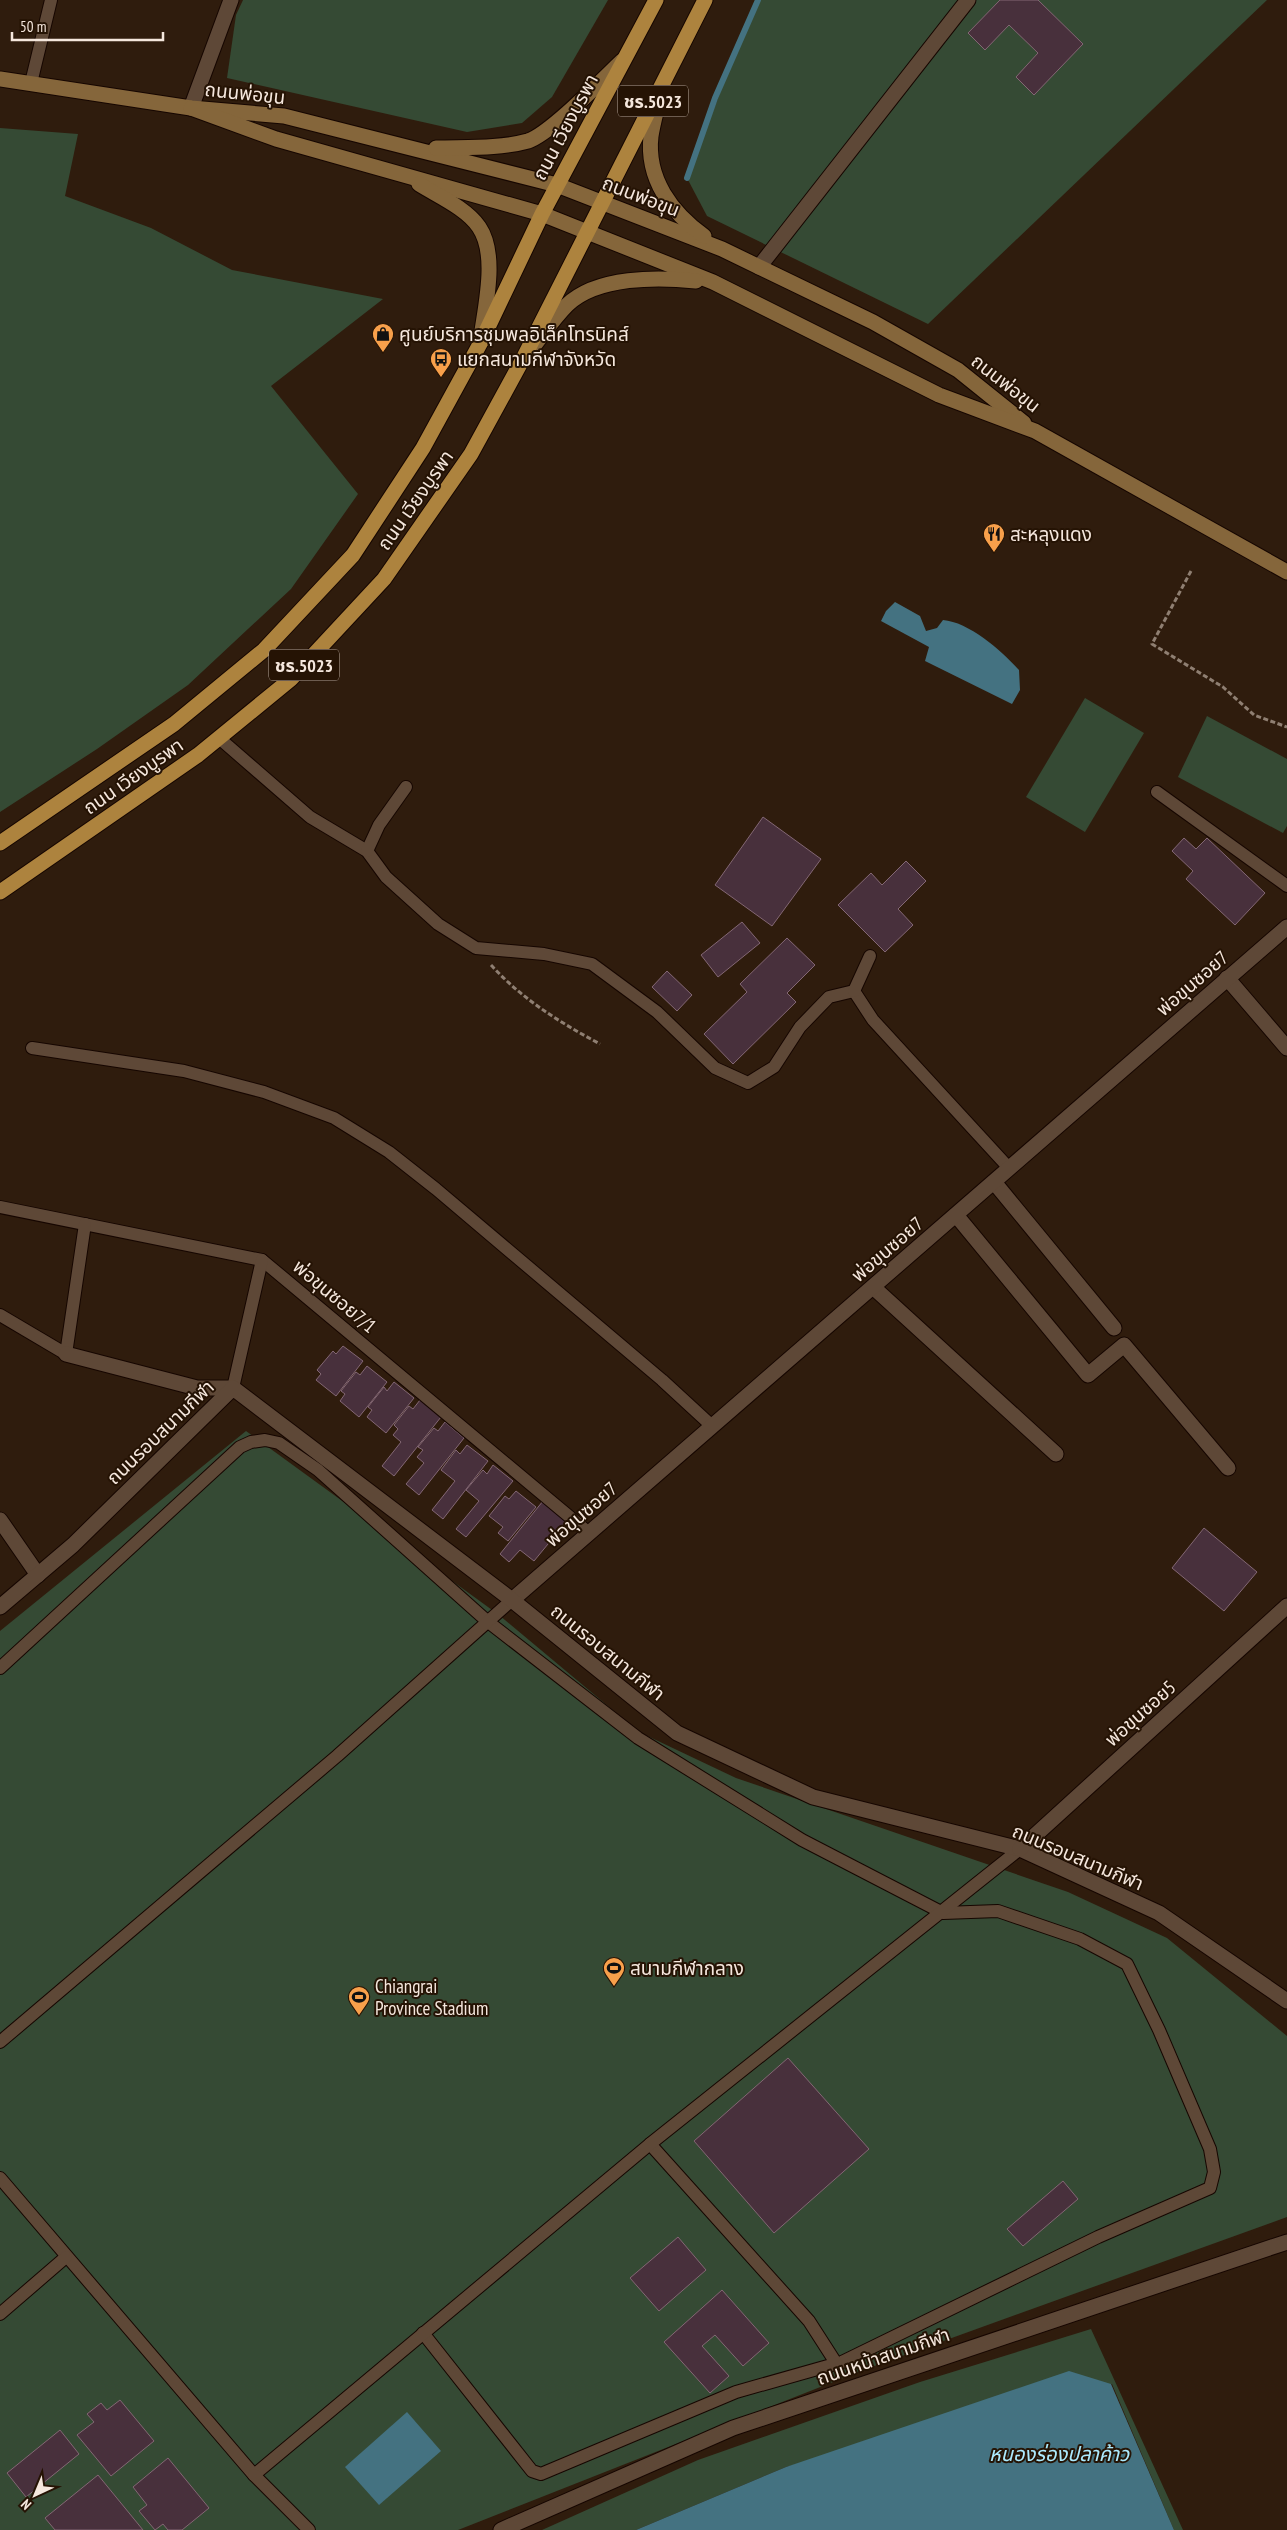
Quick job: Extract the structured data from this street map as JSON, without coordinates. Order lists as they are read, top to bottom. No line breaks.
{"streets":{"main road":["ถนนพ่อขุน","ชร.5023","ถนน เวียงบูรพา"],"street":["พ่อขุนซอย7","ถนนรอบสนามกีฬา","พ่อขุนซอย5","ถนนหน้าสนามกีฬา"],"lane":["พ่อขุนซอย7/1"]},"crossings":[["ถนนพ่อขุน","ถนน เวียงบูรพา"],["พ่อขุนซอย7","พ่อขุนซอย7/1"],["พ่อขุนซอย7","ถนนรอบสนามกีฬา"],["ถนนรอบสนามกีฬา","พ่อขุนซอย5"]],"water":["หนองร่องปลาค้าว"],"places":{"shop":["ศูนย์บริการชุมพลอิเล็คโทรนิคส์"],"bus stop":["แยกสนามกีฬาจังหวัด"],"restaurant":["สะหลุงแดง"],"sports":["สนามกีฬากลาง","Chiangrai Province Stadium"]},"scale_bar":"50 m","north":"bottom left"}
